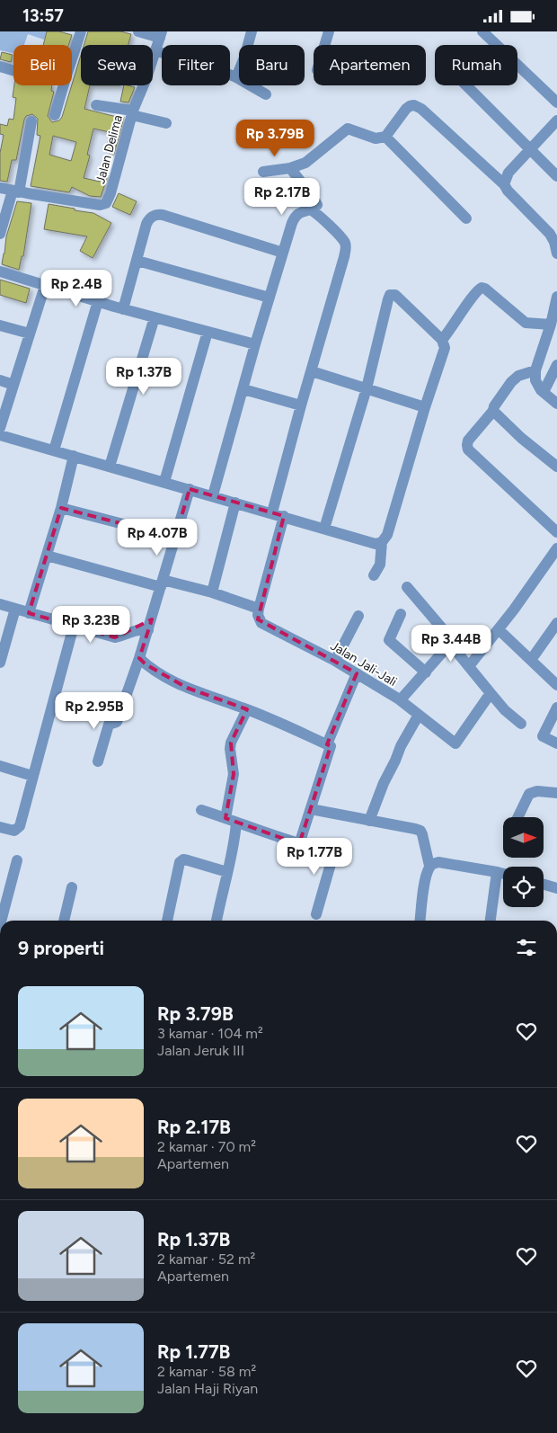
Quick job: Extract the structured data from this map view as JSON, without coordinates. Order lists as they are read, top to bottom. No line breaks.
{"streets":{"street":["Jalan Delima","Jalan Jali-Jali"]},"north":"right","page":{"status":"13:57","chip":["Beli","Sewa","Filter","Baru","Apartemen","Rumah"],"price":["Rp 3.79B","Rp 2.17B","Rp 2.4B","Rp 1.37B","Rp 4.07B","Rp 3.23B","Rp 3.44B","Rp 2.95B","Rp 1.77B"],"heading":"9 properti","list":[{"name":"Rp 3.79B","note":"3 kamar · 104 m² · Jalan Jeruk III"},{"name":"Rp 2.17B","note":"2 kamar · 70 m² · Apartemen"},{"name":"Rp 1.37B","note":"2 kamar · 52 m² · Apartemen"},{"name":"Rp 1.77B","note":"2 kamar · 58 m² · Jalan Haji Riyan"}]}}
